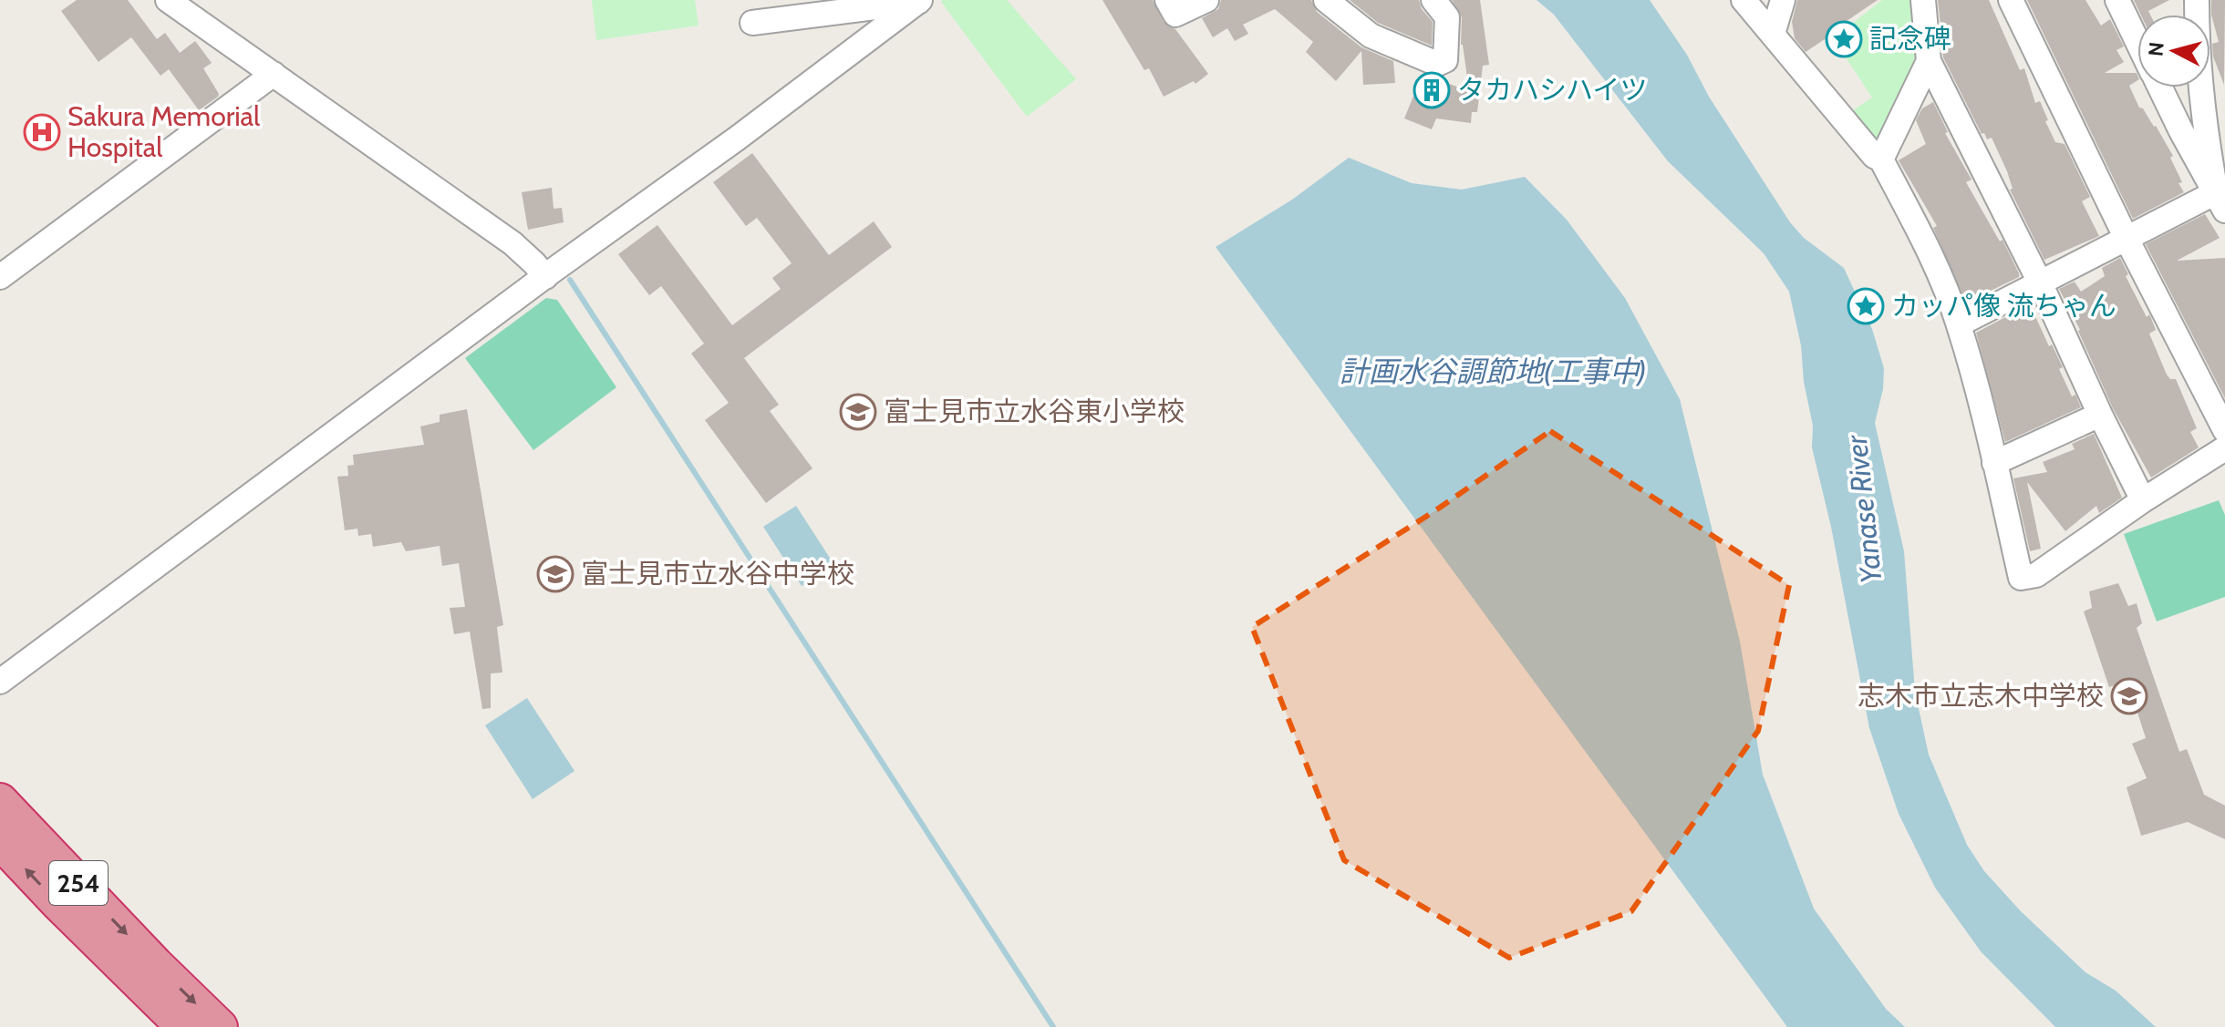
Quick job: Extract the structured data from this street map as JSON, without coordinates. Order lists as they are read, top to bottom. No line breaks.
{"streets":{"highway":["254"]},"water":["計画水谷調節地(工事中)","Yanase River"],"places":{"place":["記念碑","カッパ像 流ちゃん"],"building":["タカハシハイツ"],"hospital":["Sakura Memorial Hospital"],"school or university":["富士見市立水谷東小学校","富士見市立水谷中学校","志木市立志木中学校"]},"north":"left"}
